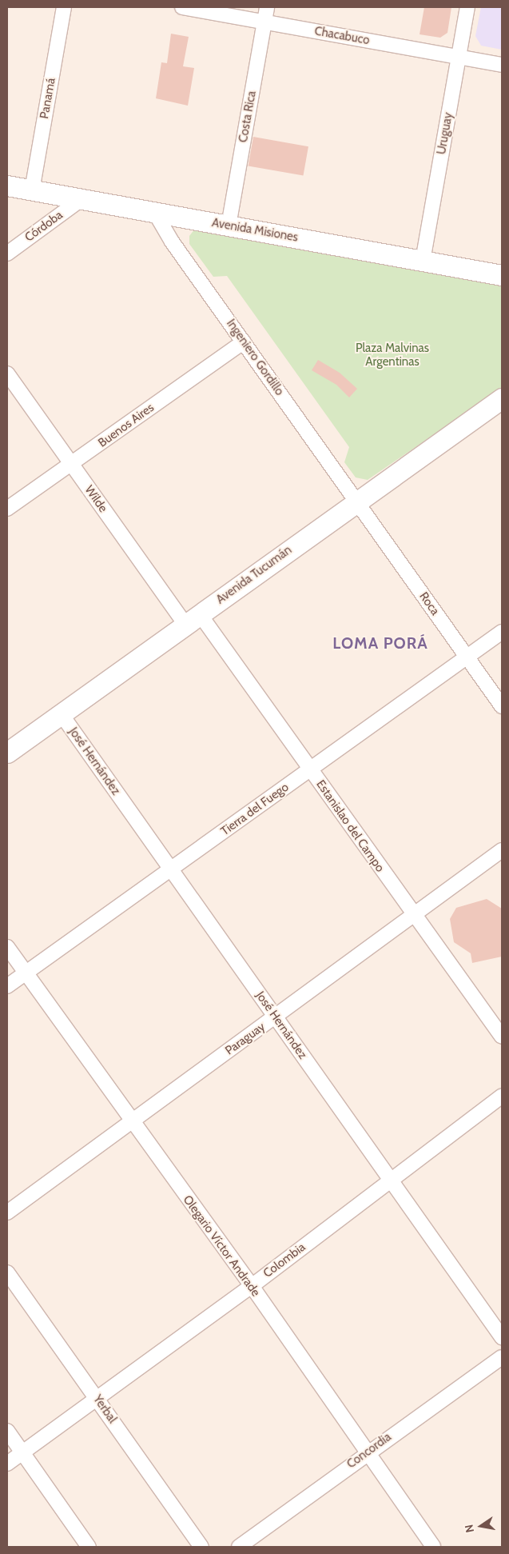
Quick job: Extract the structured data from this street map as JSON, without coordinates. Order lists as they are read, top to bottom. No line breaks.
{"streets":{"main road":["Avenida Misiones","Avenida Tucumán"],"street":["Chacabuco","Panamá","Costa Rica","Uruguay","Córdoba","Ingeniero Gordillo","Buenos Aires","Wilde","Roca","José Hernández","Tierra del Fuego","Estanislao del Campo","Paraguay","Olegario Víctor Andrade","Colombia","Yerbal","Concordia"]},"crossings":[["Chacabuco","Costa Rica"],["Chacabuco","Uruguay"],["Panamá","Avenida Misiones"],["Costa Rica","Avenida Misiones"],["Uruguay","Avenida Misiones"],["Córdoba","Avenida Misiones"],["Avenida Misiones","Ingeniero Gordillo"],["Ingeniero Gordillo","Buenos Aires"],["Ingeniero Gordillo","Avenida Tucumán"],["Ingeniero Gordillo","Roca"],["Buenos Aires","Wilde"],["Wilde","Avenida Tucumán"],["Wilde","Estanislao del Campo"],["Avenida Tucumán","Roca"],["Avenida Tucumán","José Hernández"],["Avenida Tucumán","Estanislao del Campo"],["Roca","Tierra del Fuego"],["José Hernández","Tierra del Fuego"],["José Hernández","Paraguay"],["José Hernández","Colombia"],["Tierra del Fuego","Estanislao del Campo"],["Tierra del Fuego","Olegario Víctor Andrade"],["Estanislao del Campo","Paraguay"],["Paraguay","Olegario Víctor Andrade"],["Olegario Víctor Andrade","Colombia"],["Olegario Víctor Andrade","Concordia"],["Colombia","Yerbal"]],"districts":["LOMA PORÁ"],"parks":["Plaza Malvinas Argentinas"],"north":"left"}
